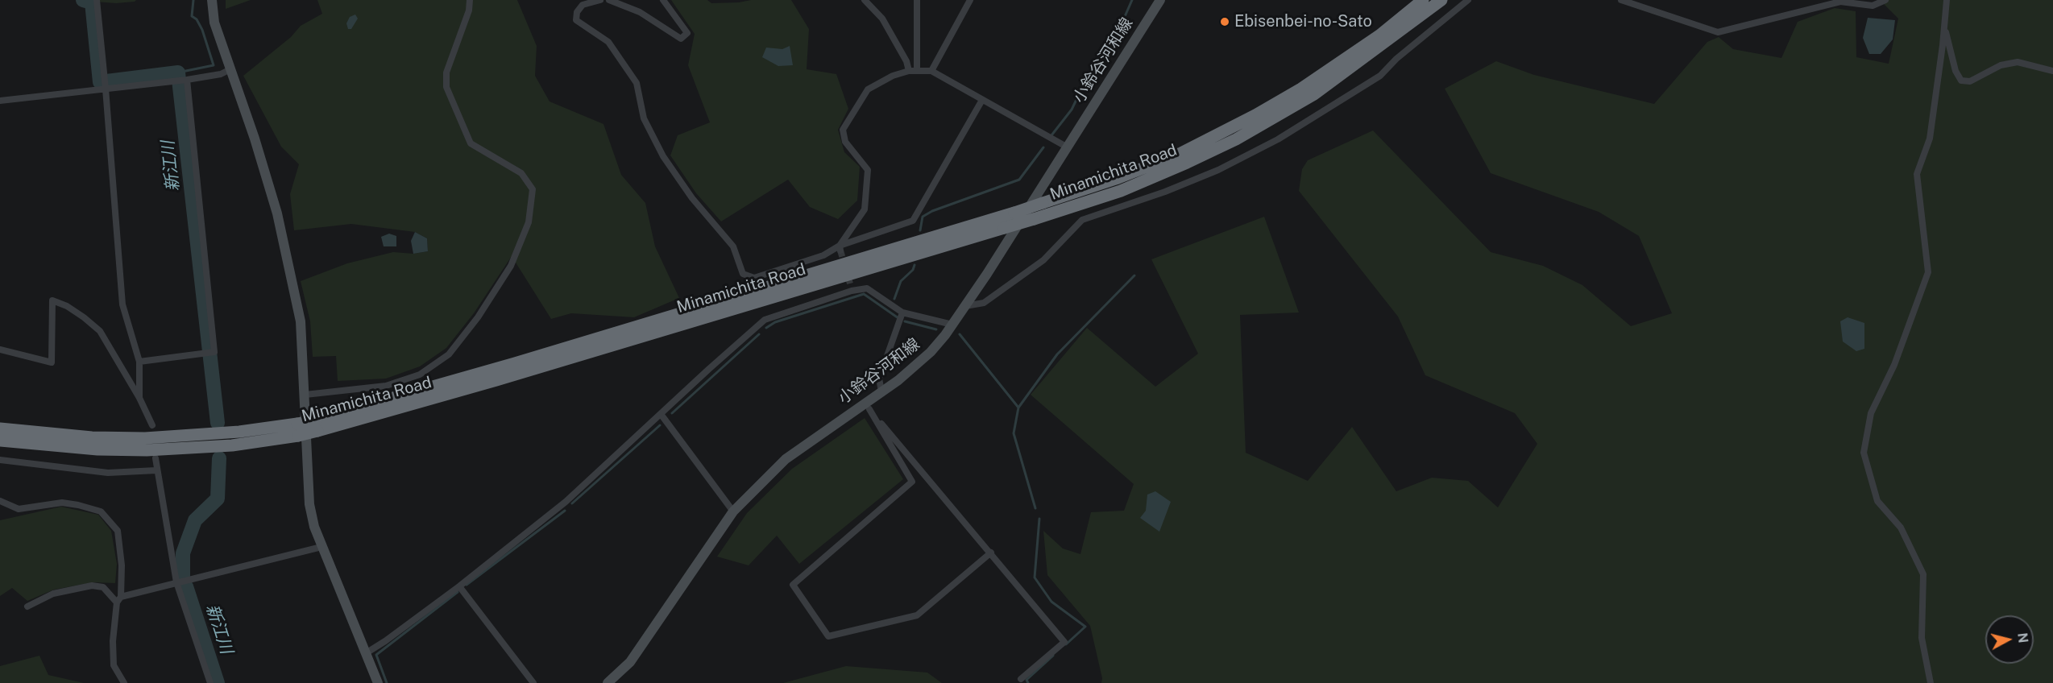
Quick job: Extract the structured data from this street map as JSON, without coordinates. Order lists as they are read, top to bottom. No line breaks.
{"streets":{"highway":["Minamichita Road"],"main road":["小鈴谷河和線"]},"water":["新江川"],"places":["Ebisenbei-no-Sato"],"north":"right"}
